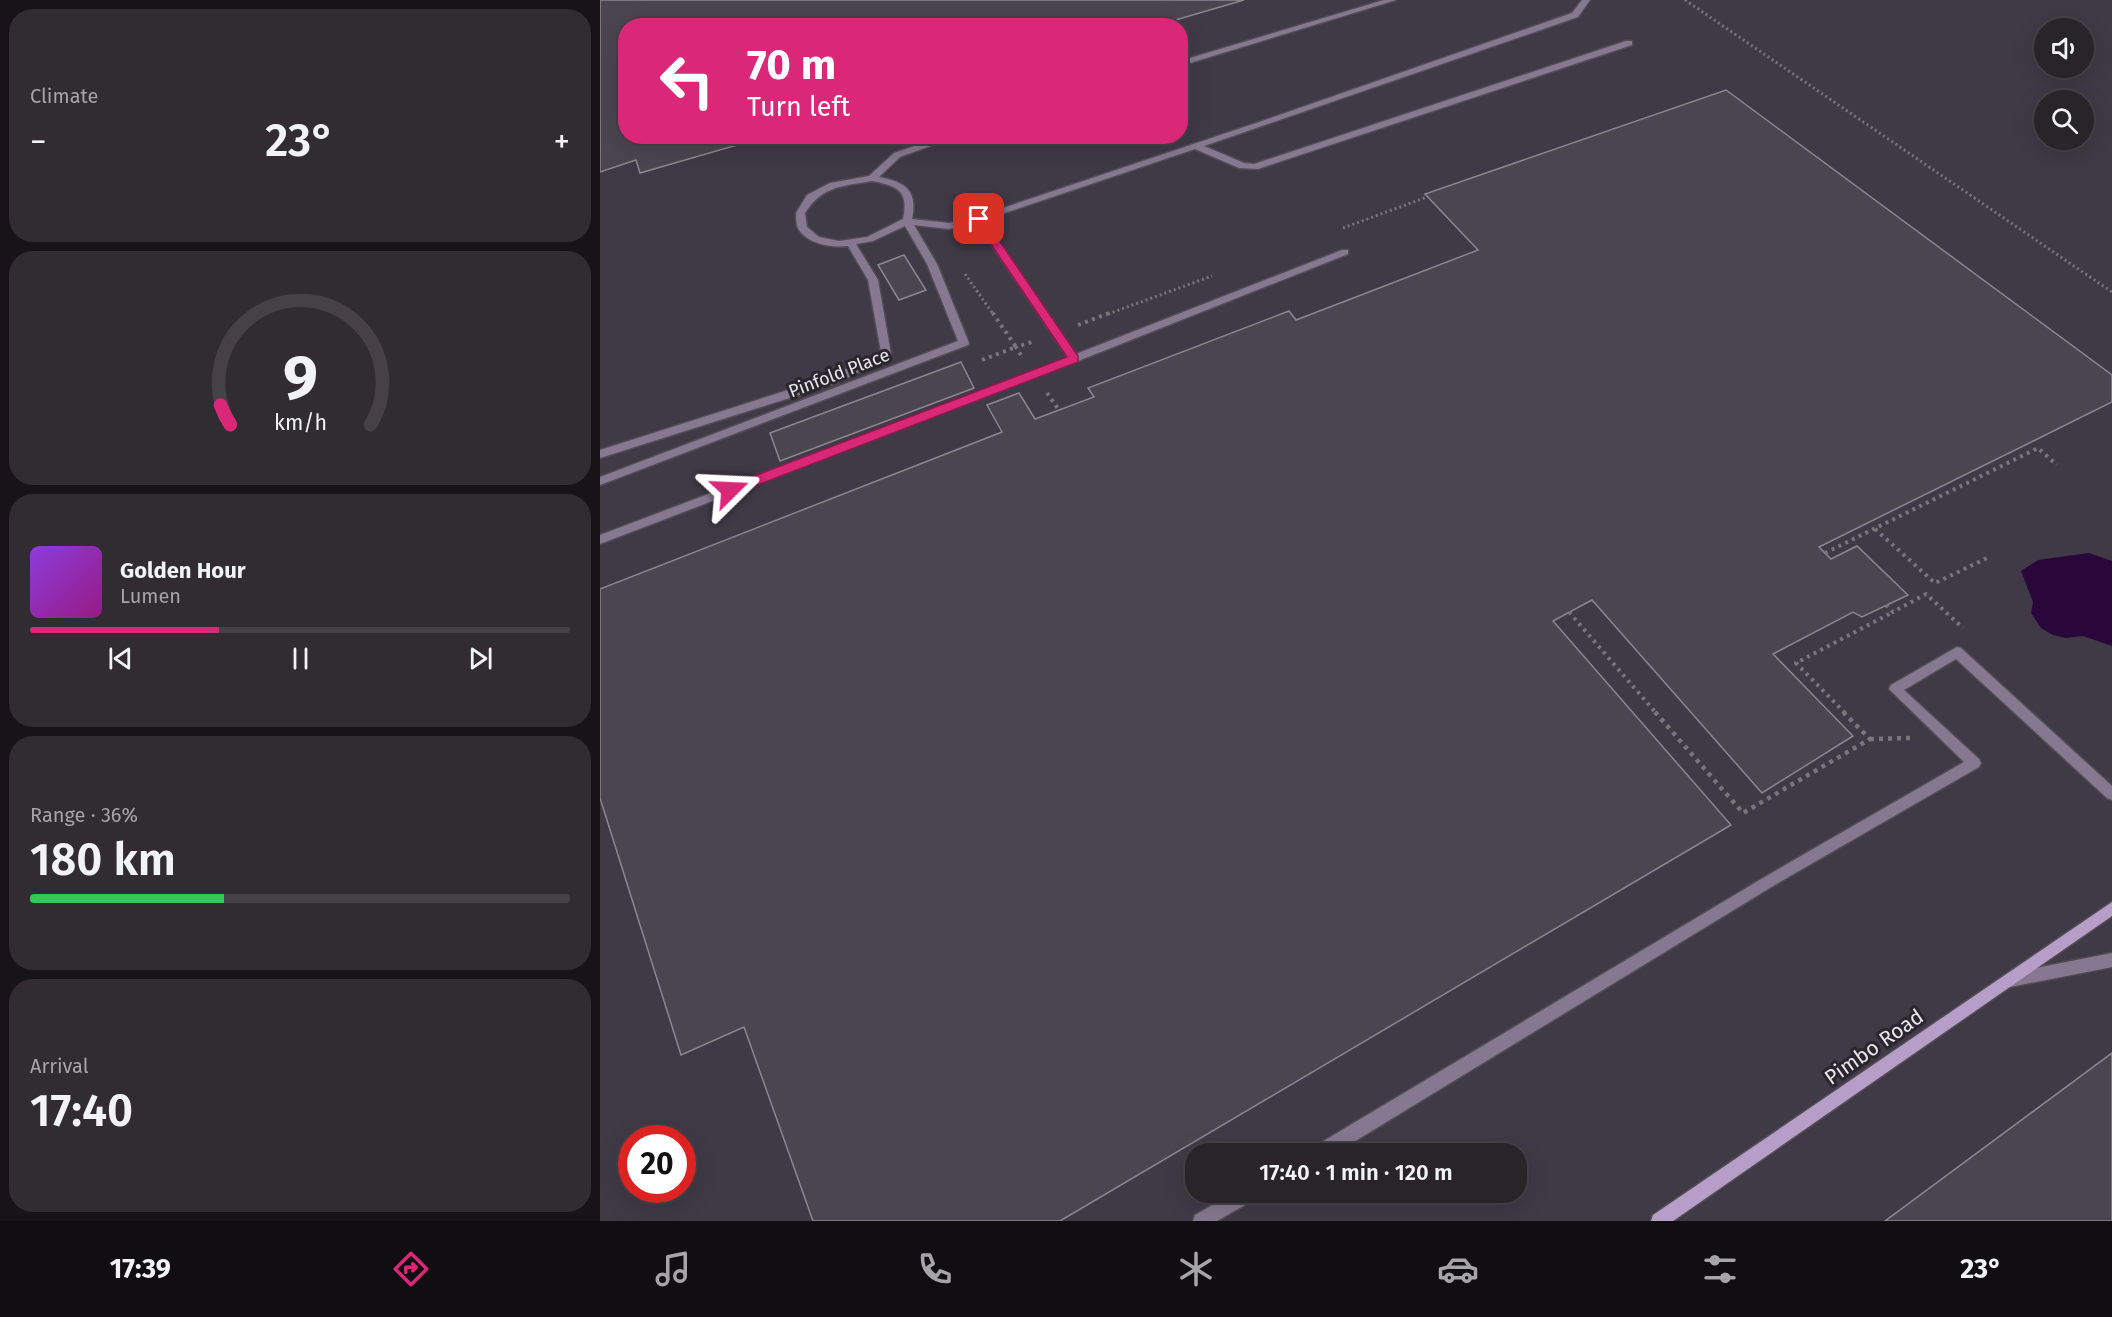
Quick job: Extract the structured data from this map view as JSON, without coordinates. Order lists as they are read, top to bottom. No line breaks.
{"streets":{"street":["Pinfold Place","Pimbo Road"]},"page":{"tile":["Climate",["Range · 36%","180 km"],["Arrival","17:40"]],"turn":["70 m","Turn left"],"heat":["−","23°","+"],"song":["Golden Hour","Lumen"],"limit":"20","trip":"17:40 · 1 min · 120 m","tabs":["17:39","23°"],"gauge":["9","km/h"]}}
